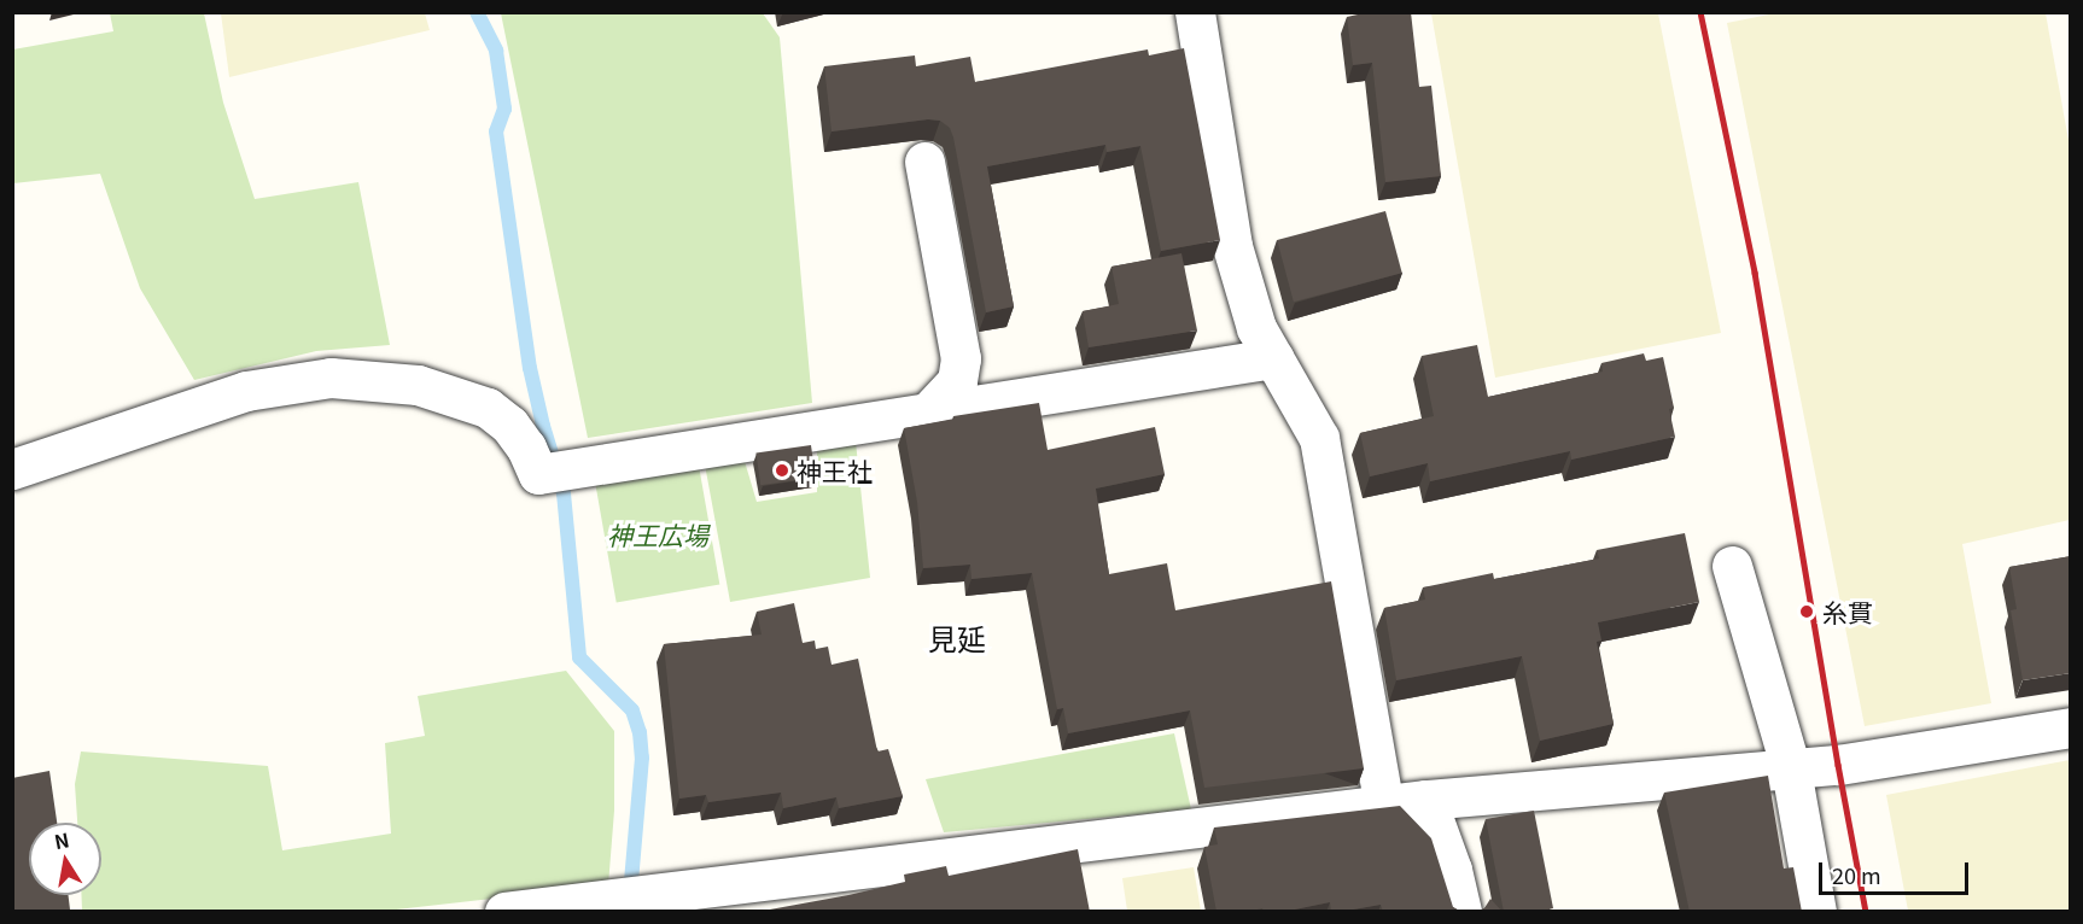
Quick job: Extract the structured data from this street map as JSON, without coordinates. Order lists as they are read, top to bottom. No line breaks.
{"districts":["見延"],"parks":["神王広場"],"places":["神王社","糸貫"],"scale_bar":"20 m","north":"top"}
